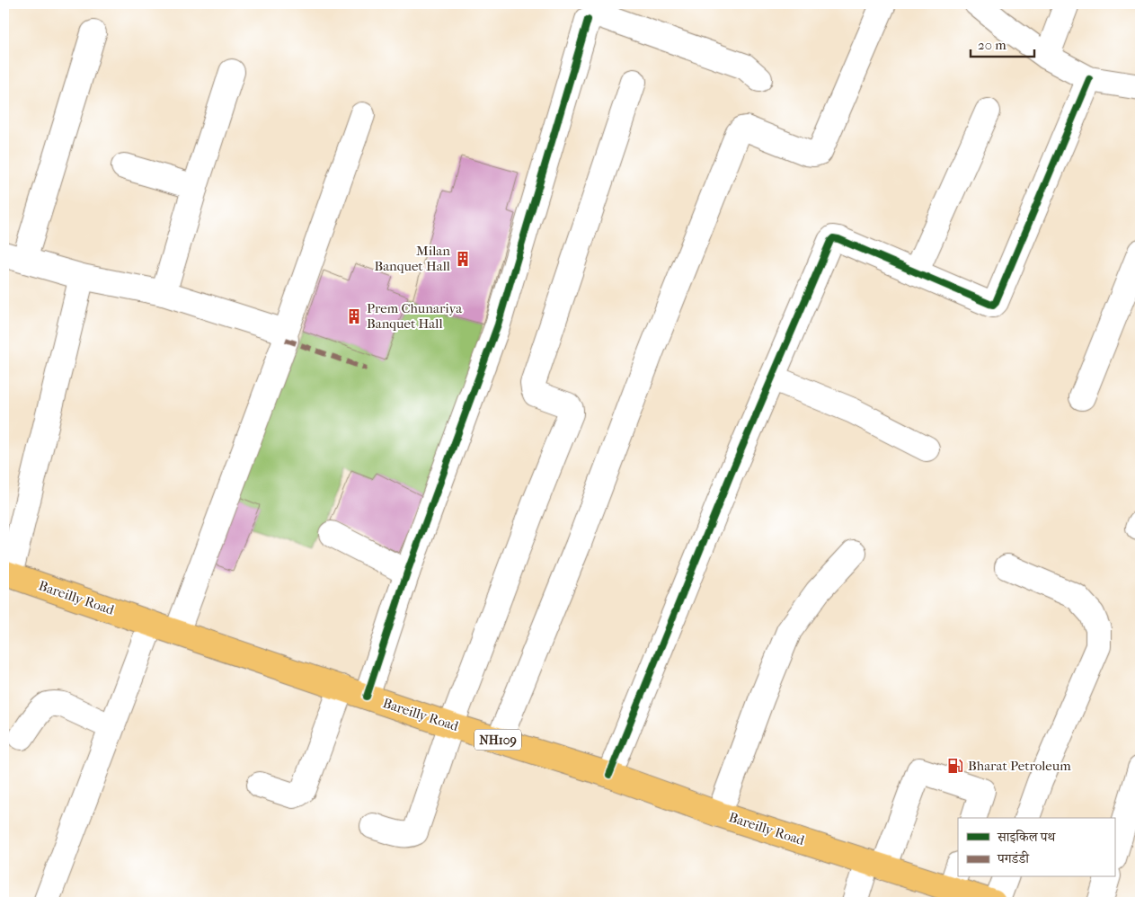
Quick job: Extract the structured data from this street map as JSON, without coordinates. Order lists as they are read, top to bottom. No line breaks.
{"streets":{"highway":["Bareilly Road","NH109"]},"places":{"building":["Milan Banquet Hall","Prem Chunariya Banquet Hall"],"fuel station":["Bharat Petroleum"]},"legend":["साइकिल पथ","पगडंडी"],"scale_bar":"20 m"}
